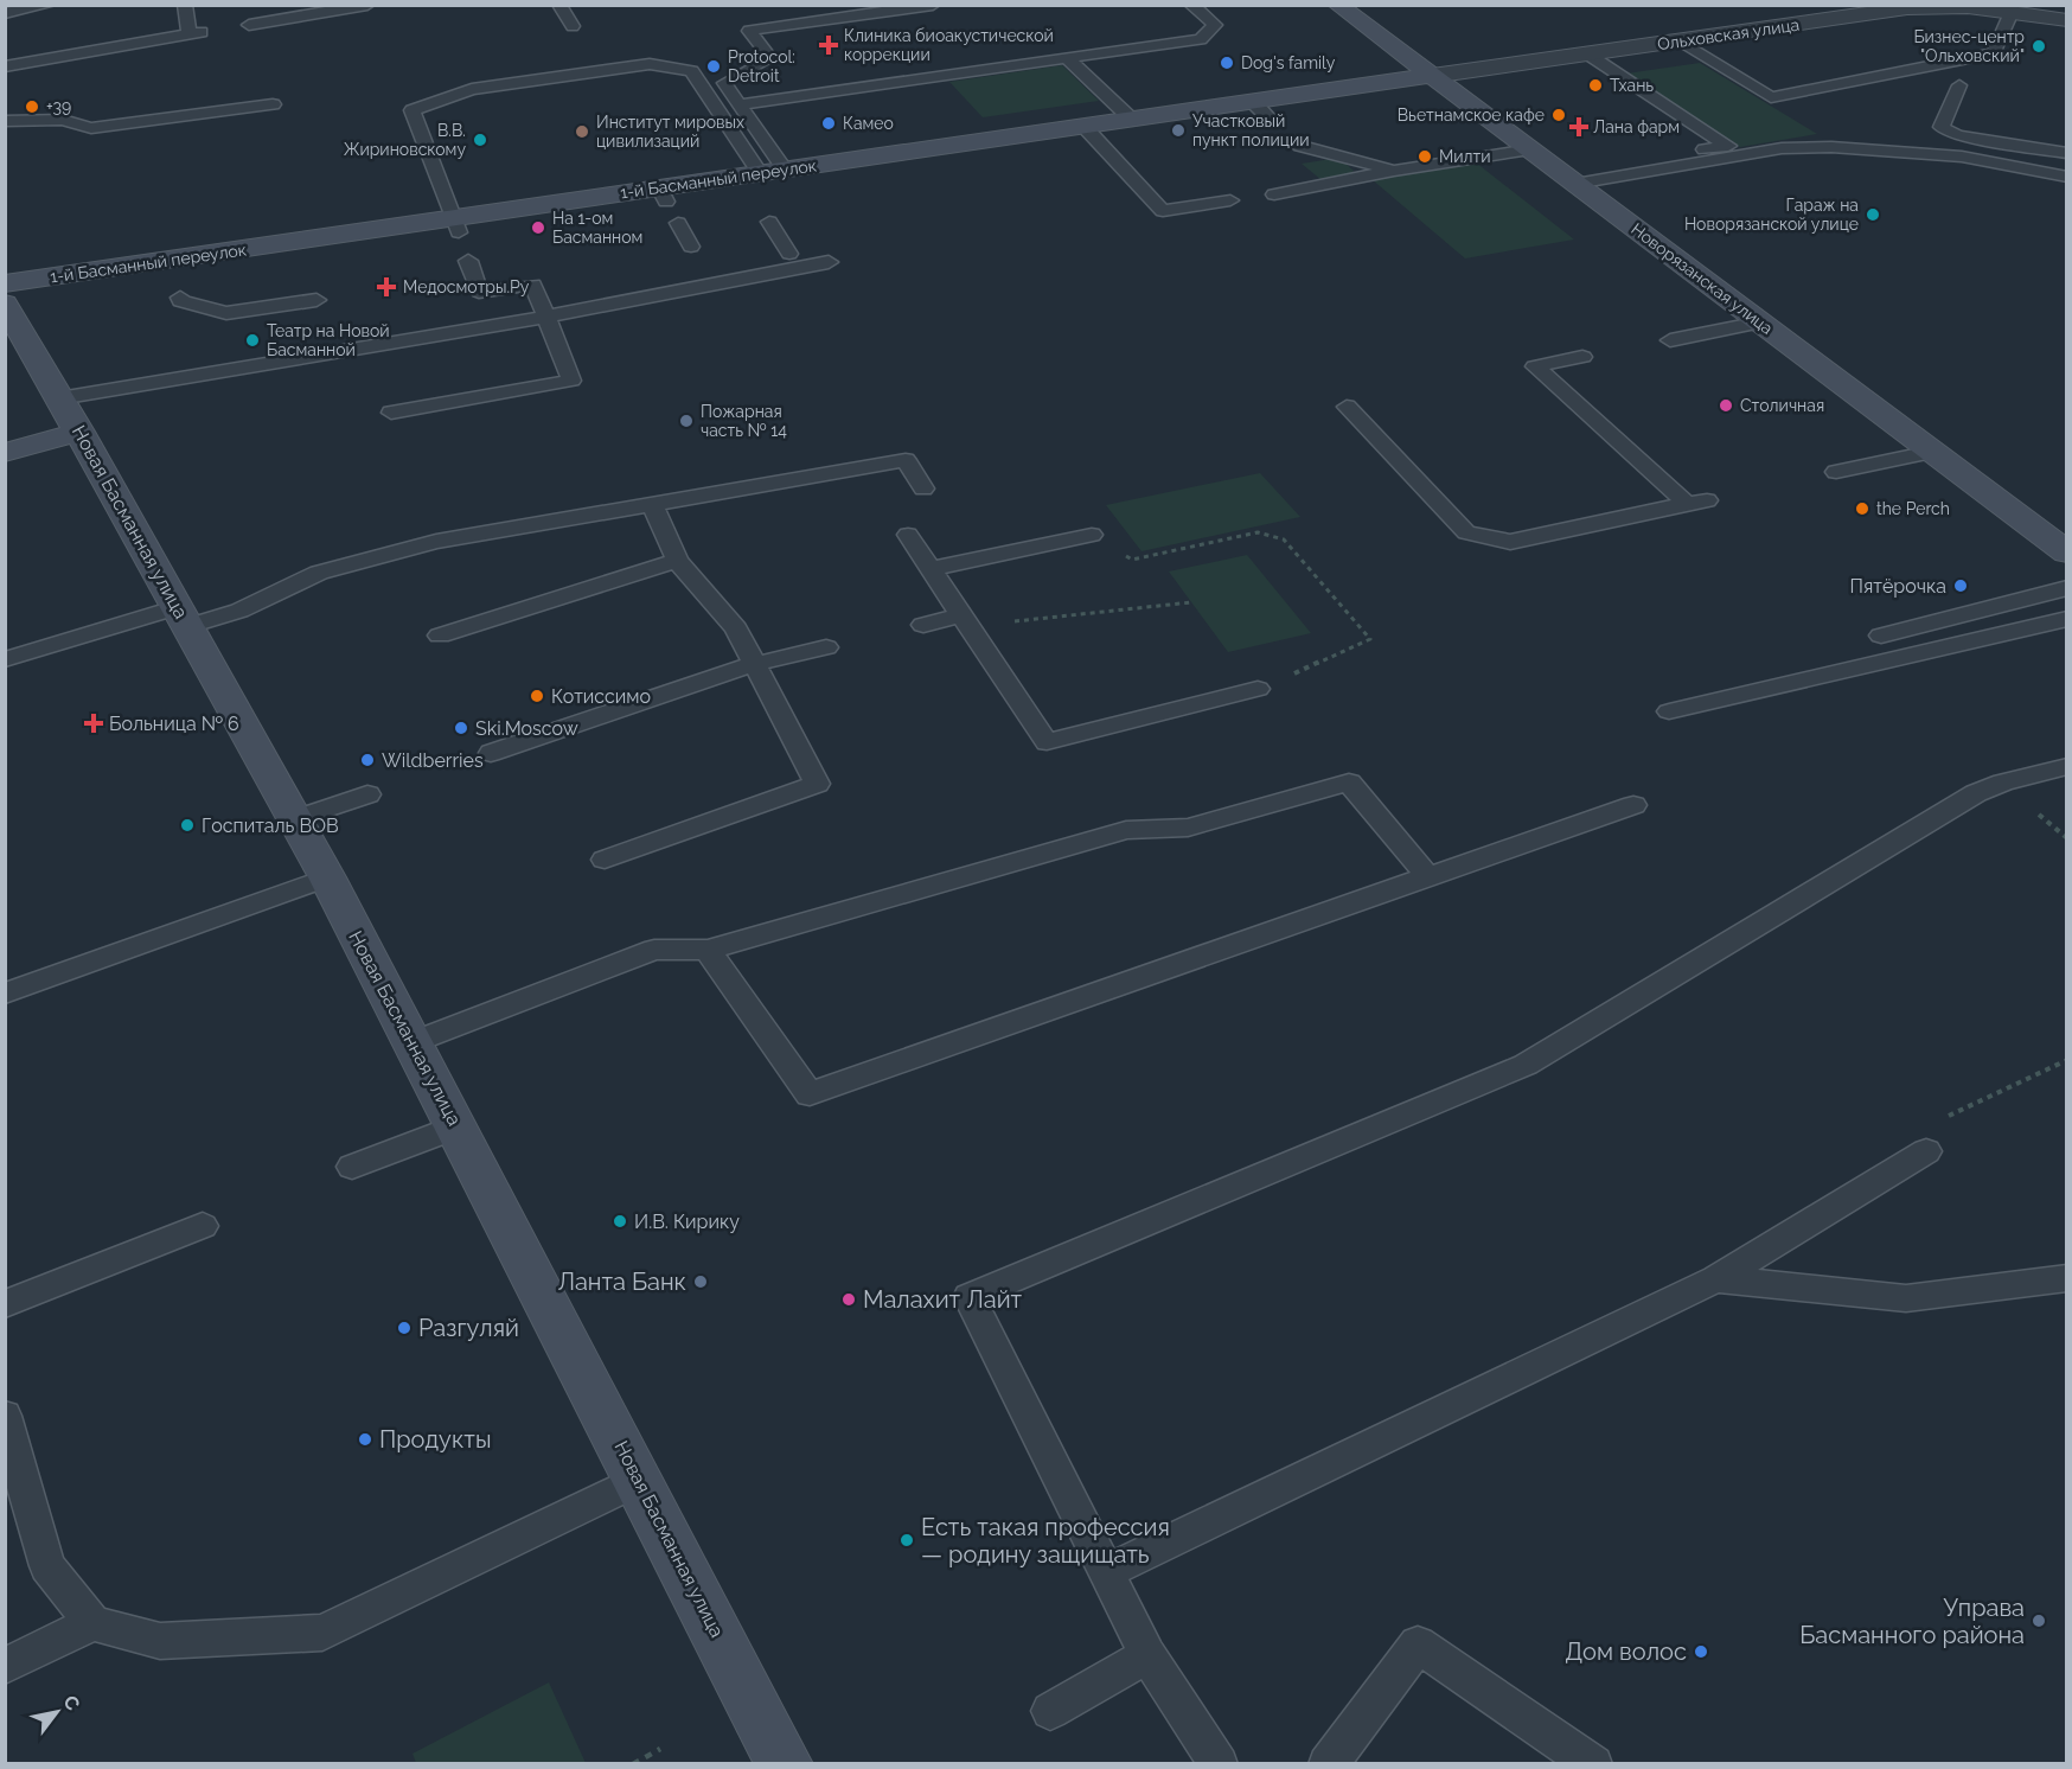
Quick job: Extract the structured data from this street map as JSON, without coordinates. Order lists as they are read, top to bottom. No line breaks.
{"streets":{"street":["Ольховская улица","1-й Басманный переулок","Новорязанская улица","Новая Басманная улица"]},"crossings":[["Ольховская улица","1-й Басманный переулок"],["Ольховская улица","Новорязанская улица"],["1-й Басманный переулок","Новорязанская улица"]],"places":{"health":["Клиника биоакустической коррекции","Лана фарм","Медосмотры.Ру","Больница № 6"],"other":["Бизнес-центр \"Ольховский\"","Dog's family","Protocol: Detroit","Тхань","+39","Вьетнамское кафе","Камео","Участковый пункт полиции","Институт мировых цивилизаций","В.В. Жириновскому","Милти","Гараж на Новорязанской улице","На 1-ом Басманном","Театр на Новой Басманной","Столичная","Пожарная часть № 14","the Perch","Пятёрочка","Котиссимо","Ski.Moscow","Wildberries","Госпиталь ВОВ","И.В. Кирику","Ланта Банк","Малахит Лайт","Разгуляй","Продукты","Есть такая профессия — родину защищать","Управа Басманного района","Дом волос"]},"north":"top right"}
